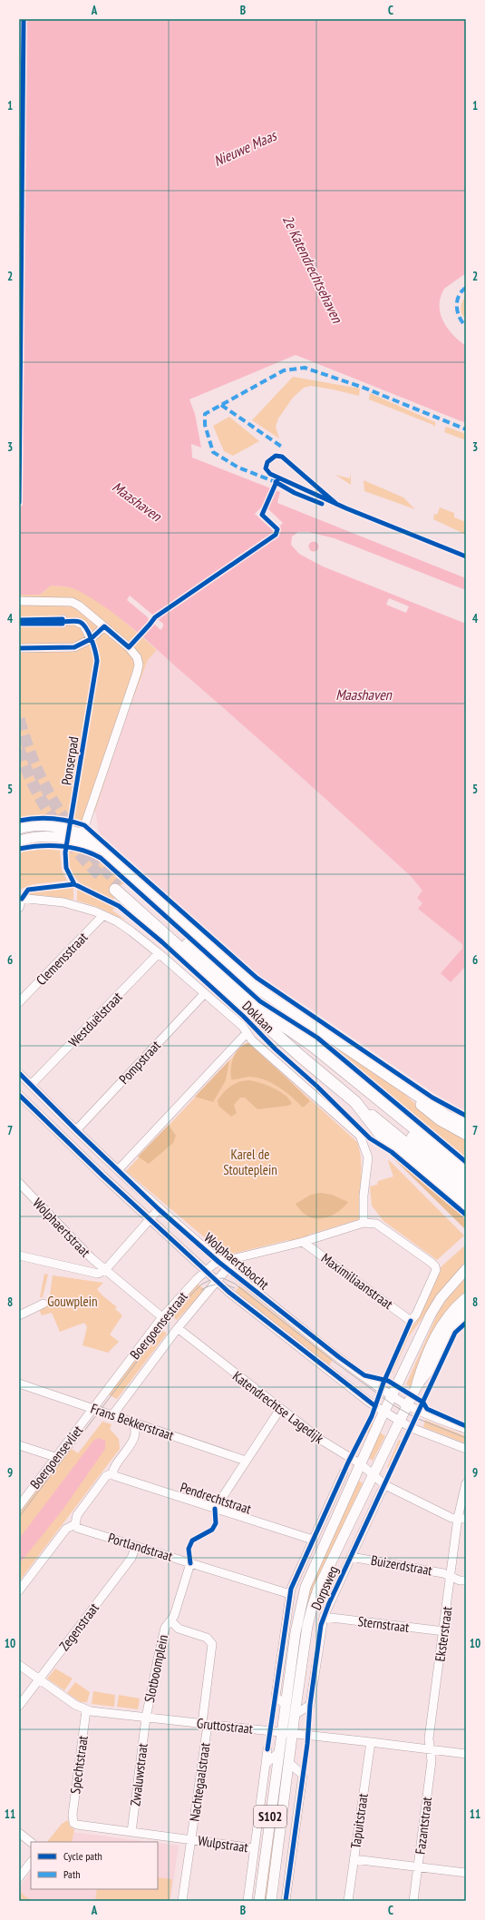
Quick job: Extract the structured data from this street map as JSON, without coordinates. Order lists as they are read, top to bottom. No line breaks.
{"streets":{"highway":["Doklaan"],"main road":["Dorpsweg","S102"],"street":["Clemensstraat","Westduëlstraat","Pompstraat","Wolphaertstraat","Wolphaertsbocht","Maximiliaanstraat","Boergoensestraat","Katendrechtse Lagedijk","Frans Bekkerstraat","Boergoensevliet","Pendrechtstraat","Portlandstraat","Buizerdstraat","Sternstraat","Zegenstraat","Eksterstraat","Slotboomplein","Gruttostraat","Spechtstraat","Zwaluwstraat","Nachtegaalstraat","Tapuitstraat","Fazantstraat","Wulpstraat"],"cycle path":["Ponserpad"]},"crossings":[["Clemensstraat","Doklaan"],["Doklaan","Westduëlstraat"],["Doklaan","Pompstraat"],["Doklaan","Maximiliaanstraat"],["Doklaan","Boergoensestraat"],["Westduëlstraat","Wolphaertsbocht"],["Pompstraat","Wolphaertsbocht"],["Wolphaertsbocht","Boergoensestraat"],["Wolphaertsbocht","Dorpsweg"],["Maximiliaanstraat","Boergoensestraat"],["Boergoensestraat","Katendrechtse Lagedijk"],["Boergoensestraat","Frans Bekkerstraat"],["Boergoensestraat","Boergoensevliet"],["Katendrechtse Lagedijk","Dorpsweg"],["Katendrechtse Lagedijk","Eksterstraat"],["Frans Bekkerstraat","Boergoensevliet"],["Pendrechtstraat","Dorpsweg"],["Portlandstraat","Dorpsweg"],["Portlandstraat","Zegenstraat"],["Buizerdstraat","Dorpsweg"],["Buizerdstraat","Eksterstraat"],["Dorpsweg","Sternstraat"],["Dorpsweg","Gruttostraat"],["Sternstraat","Eksterstraat"],["Zegenstraat","Gruttostraat"],["Eksterstraat","Gruttostraat"],["Eksterstraat","Fazantstraat"],["Slotboomplein","Gruttostraat"],["Slotboomplein","Zwaluwstraat"],["Slotboomplein","Nachtegaalstraat"],["Gruttostraat","Spechtstraat"],["Gruttostraat","Zwaluwstraat"],["Gruttostraat","Nachtegaalstraat"],["Gruttostraat","Tapuitstraat"],["Gruttostraat","Fazantstraat"],["Spechtstraat","Wulpstraat"],["Zwaluwstraat","Wulpstraat"],["Nachtegaalstraat","Wulpstraat"]],"water":["Nieuwe Maas","2e Katendrechtsehaven","Maashaven"],"parks":["Karel de Stouteplein","Gouwplein"],"legend":["Cycle path","Path"],"grid":{"columns":["A","B","C"],"rows":["1","2","3","4","5","6","7","8","9","10","11"]}}
